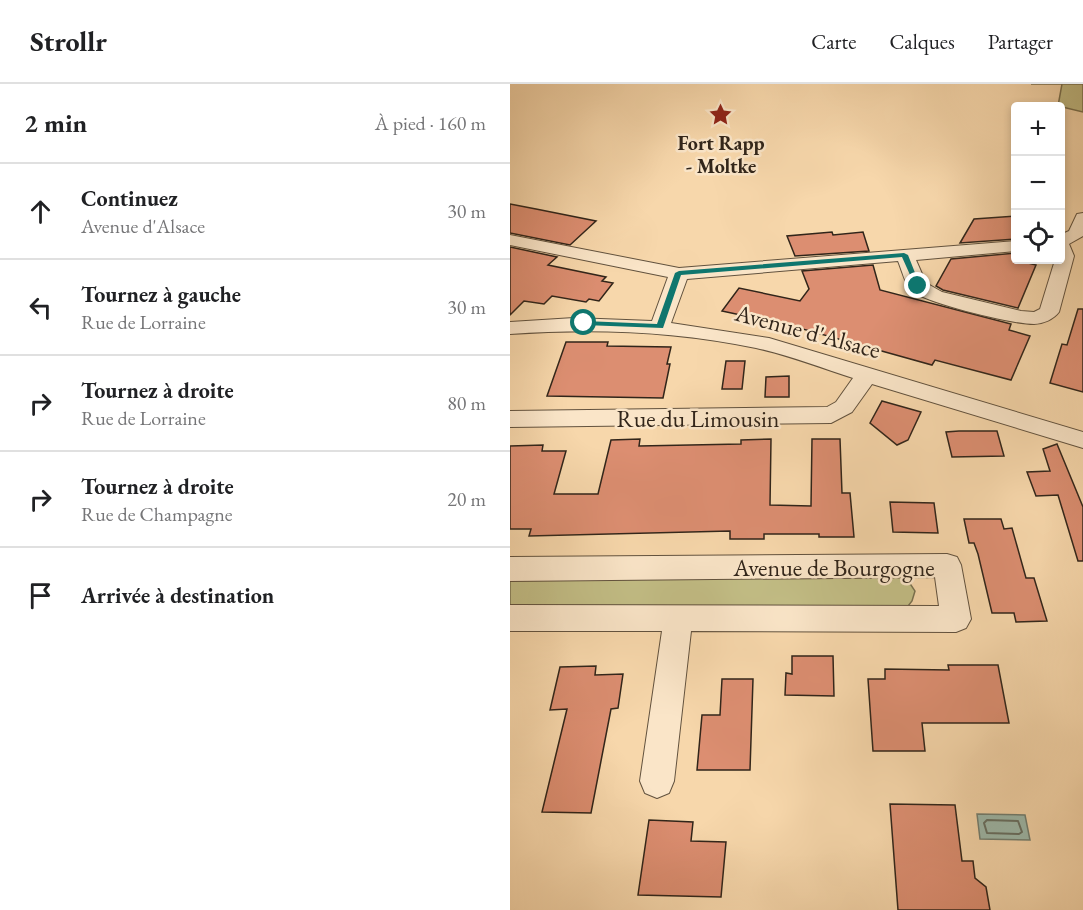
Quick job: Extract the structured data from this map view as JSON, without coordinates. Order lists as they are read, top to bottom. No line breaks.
{"streets":{"street":["Avenue d'Alsace","Rue du Limousin","Avenue de Bourgogne"]},"crossings":[["Avenue d'Alsace","Rue du Limousin"]],"places":{"place":["Fort Rapp - Moltke"]},"page":{"header":"Strollr","nav":["Carte","Calques","Partager"],"heading":["2 min","À pied · 160 m"],"map_buttons":["+","−"],"list":[["Continuez","Avenue d'Alsace","30 m"],["Tournez à gauche","Rue de Lorraine","30 m"],["Tournez à droite","Rue de Lorraine","80 m"],["Tournez à droite","Rue de Champagne","20 m"],"Arrivée à destination"]}}
